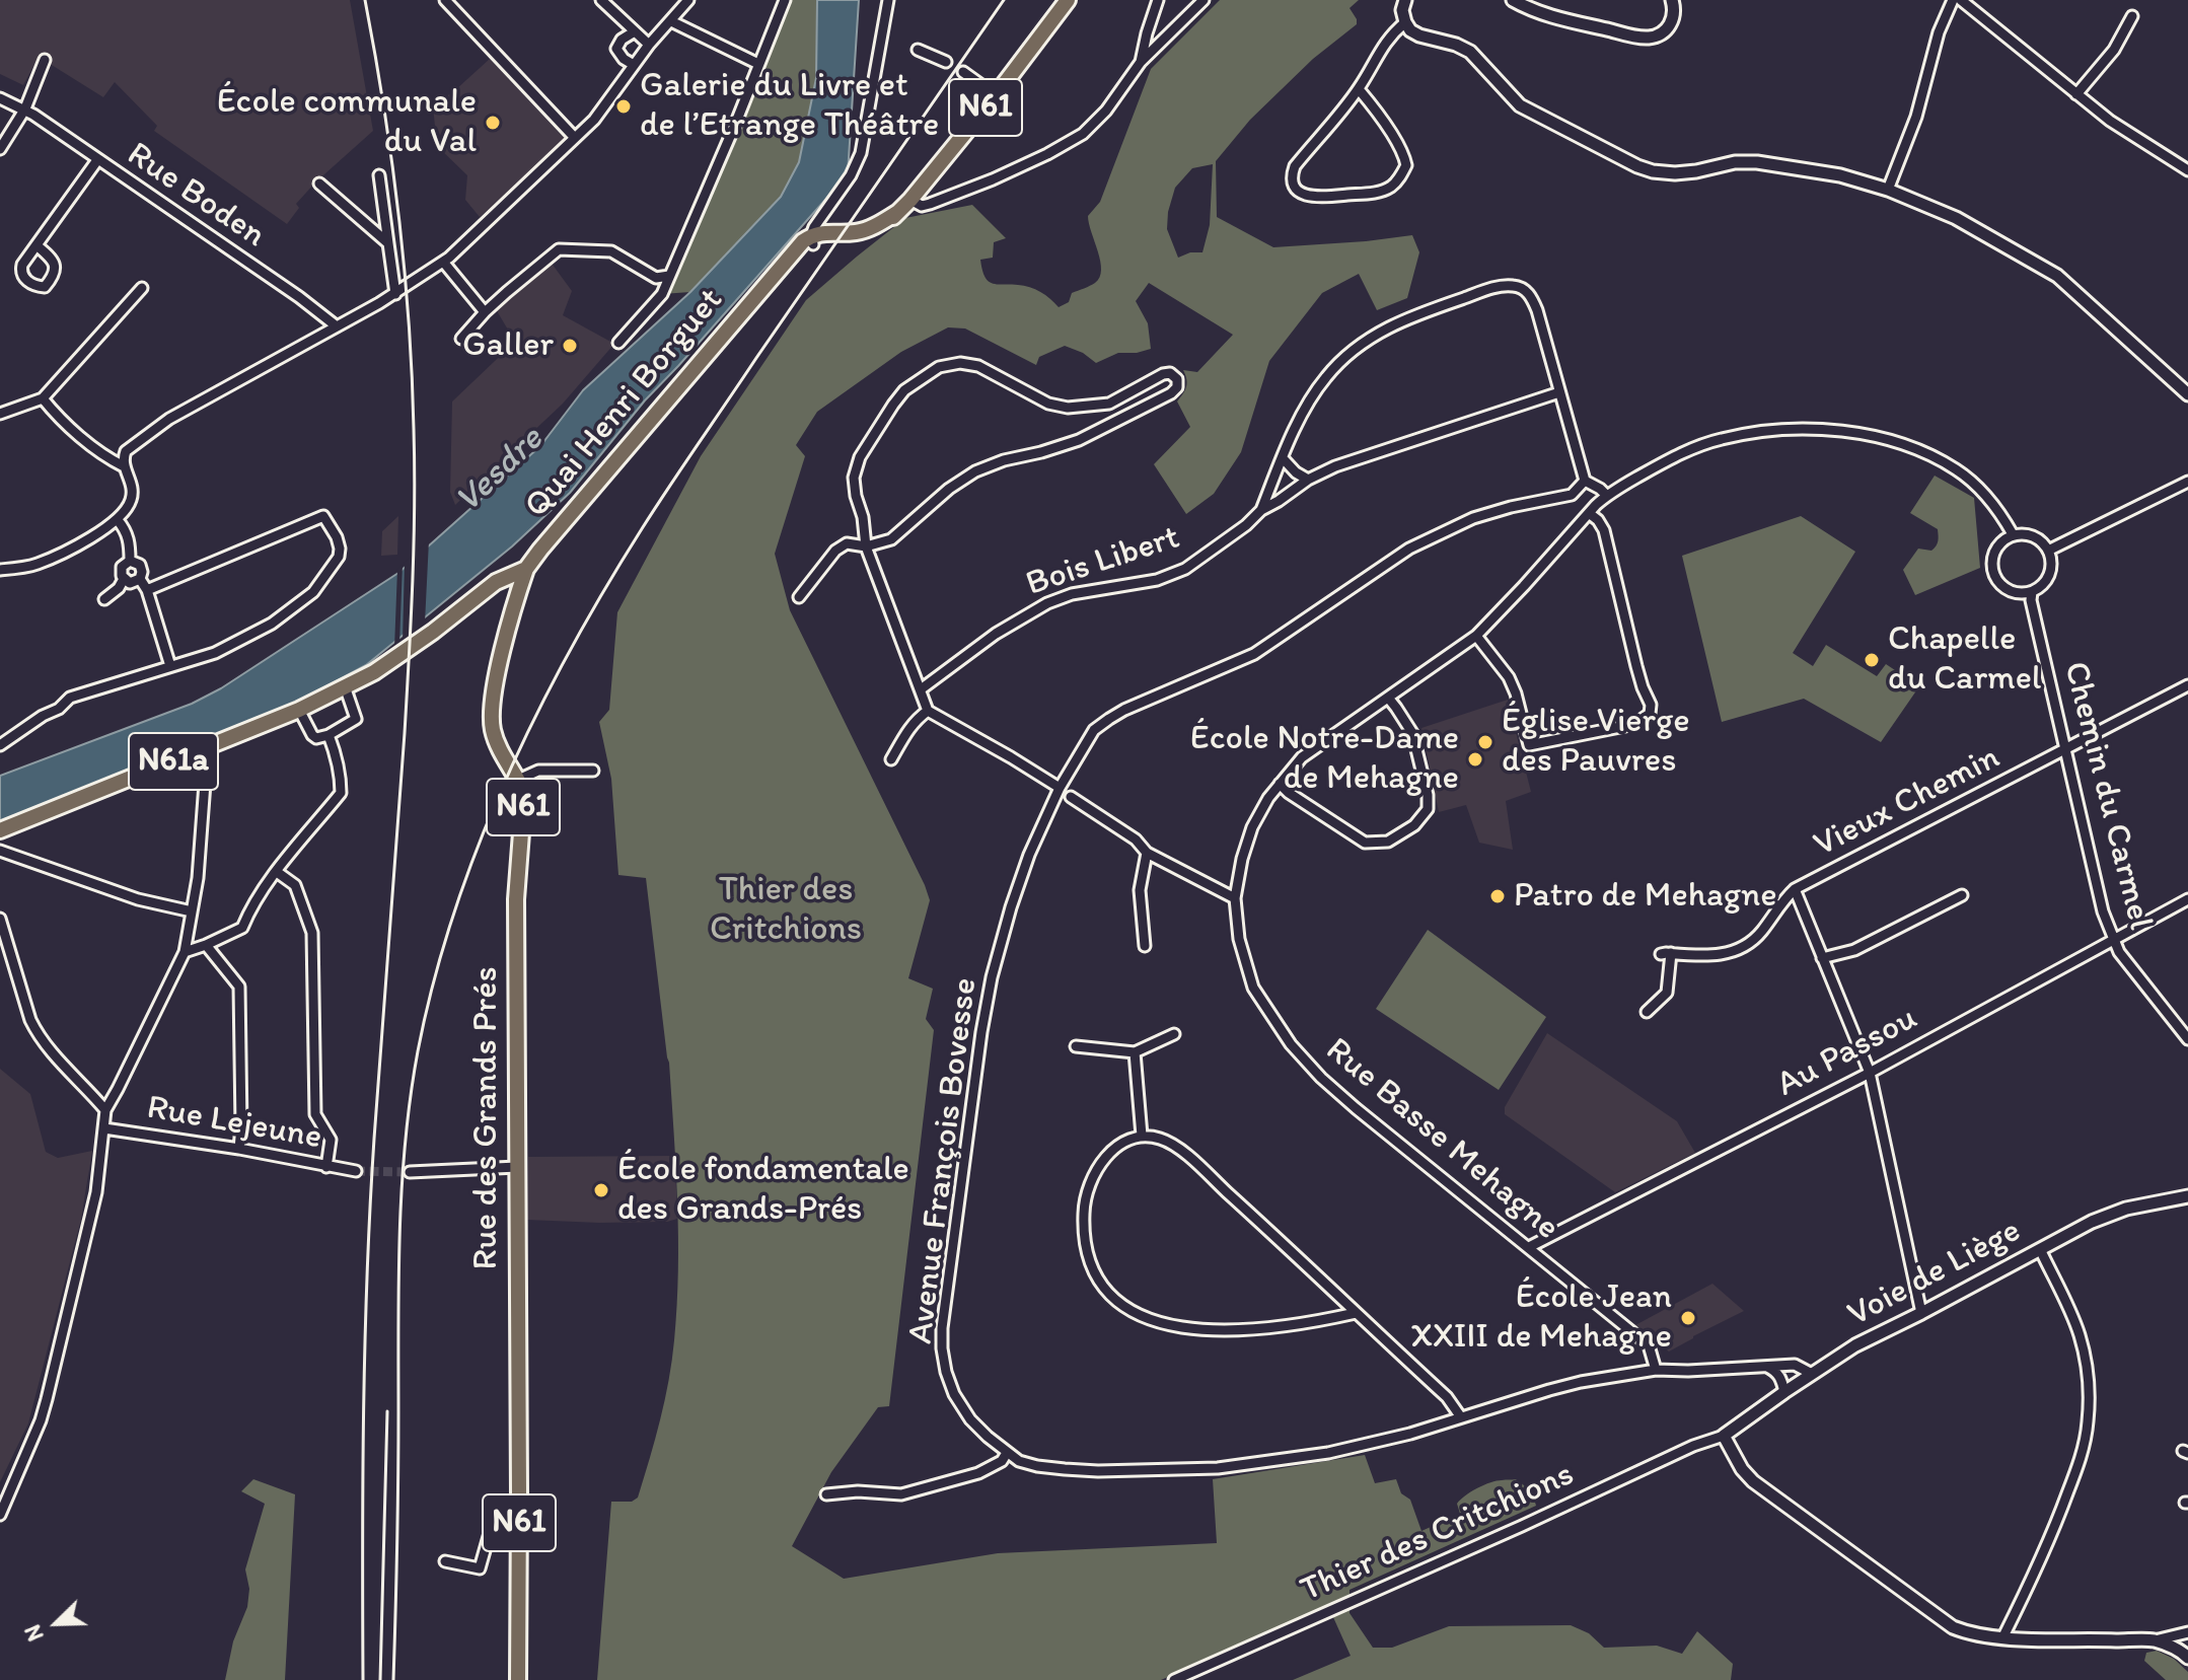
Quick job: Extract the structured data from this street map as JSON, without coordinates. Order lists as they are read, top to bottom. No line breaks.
{"streets":{"main road":["N61","Quai Henri Borguet","N61a","Rue des Grands Prés"],"street":["Rue Boden","Bois Libert","Chemin du Carmel","Vieux Chemin","Au Passou","Rue Lejeune","Rue Basse Mehagne","Avenue François Bovesse","Voie de Liège","Thier des Critchions"]},"crossings":[["N61","Quai Henri Borguet"],["Quai Henri Borguet","Rue des Grands Prés"],["Bois Libert","Avenue François Bovesse"],["Chemin du Carmel","Vieux Chemin"],["Chemin du Carmel","Au Passou"],["Au Passou","Rue Basse Mehagne"],["Rue Basse Mehagne","Avenue François Bovesse"],["Avenue François Bovesse","Voie de Liège"],["Voie de Liège","Thier des Critchions"]],"water":["Vesdre"],"parks":["Thier des Critchions"],"places":["Galerie du Livre et de l’Etrange Théâtre","École communale du Val","Galler","Chapelle du Carmel","Église Vierge des Pauvres","École Notre-Dame de Mehagne","Patro de Mehagne","École fondamentale des Grands-Prés","École Jean XXIII de Mehagne"],"north":"bottom left"}
